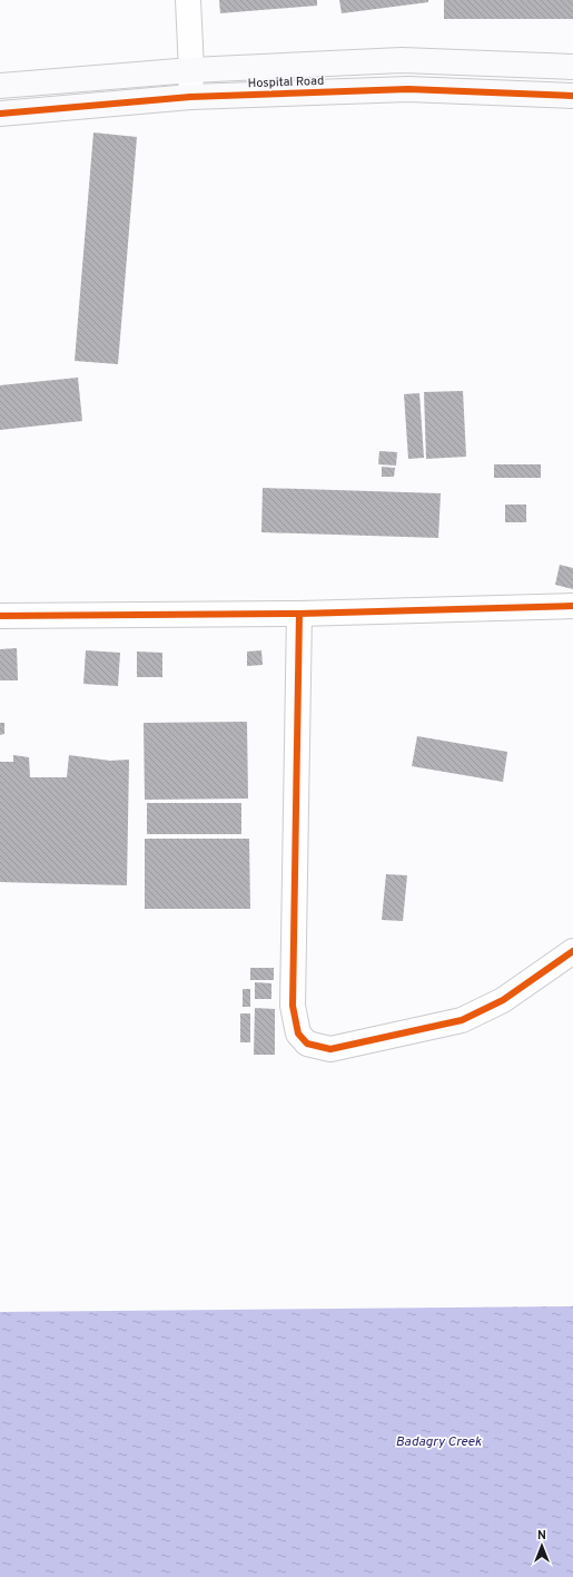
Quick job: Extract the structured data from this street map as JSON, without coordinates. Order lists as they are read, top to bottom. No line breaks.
{"streets":{"street":["Hospital Road"]},"water":["Badagry Creek"],"north":"top"}
